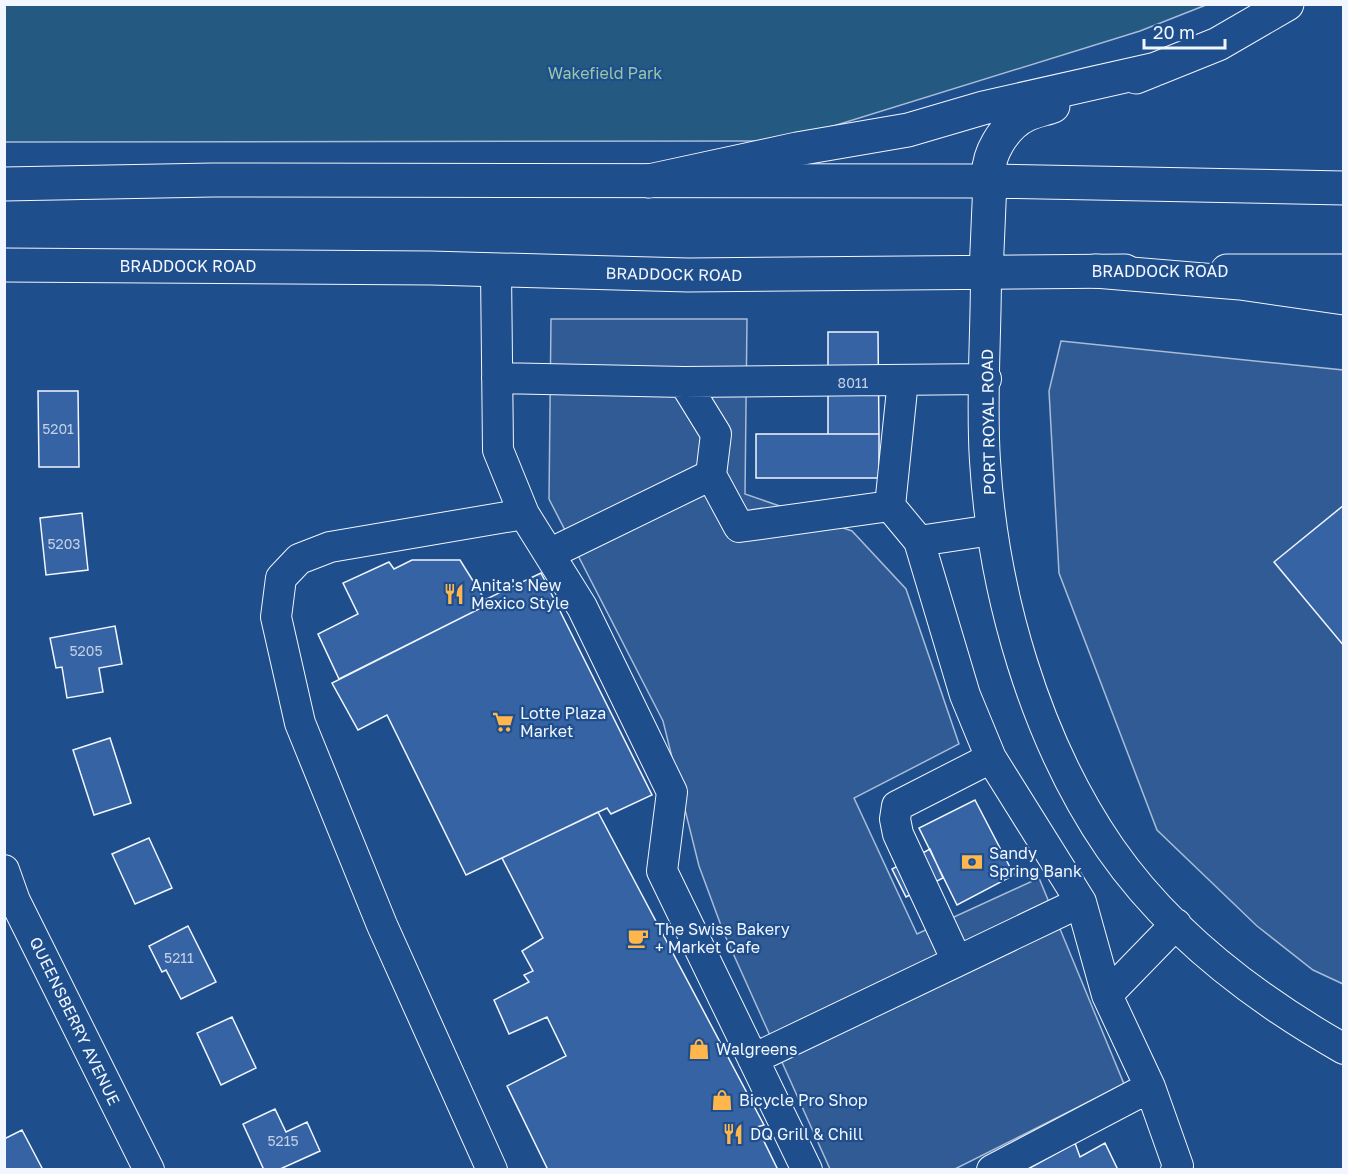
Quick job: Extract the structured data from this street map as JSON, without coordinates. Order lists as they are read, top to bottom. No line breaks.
{"streets":{"main road":["BRADDOCK ROAD"],"street":["PORT ROYAL ROAD","QUEENSBERRY AVENUE"]},"crossings":[["BRADDOCK ROAD","PORT ROYAL ROAD"]],"parks":["Wakefield Park"],"places":{"restaurant":["Anita's New Mexico Style","DQ Grill & Chill"],"supermarket":["Lotte Plaza Market"],"bank":["Sandy Spring Bank"],"cafe":["The Swiss Bakery + Market Cafe"],"shop":["Walgreens","Bicycle Pro Shop"]},"house_numbers":["8011","5201","5203","5205","5211","5215"],"scale_bar":"20 m"}
